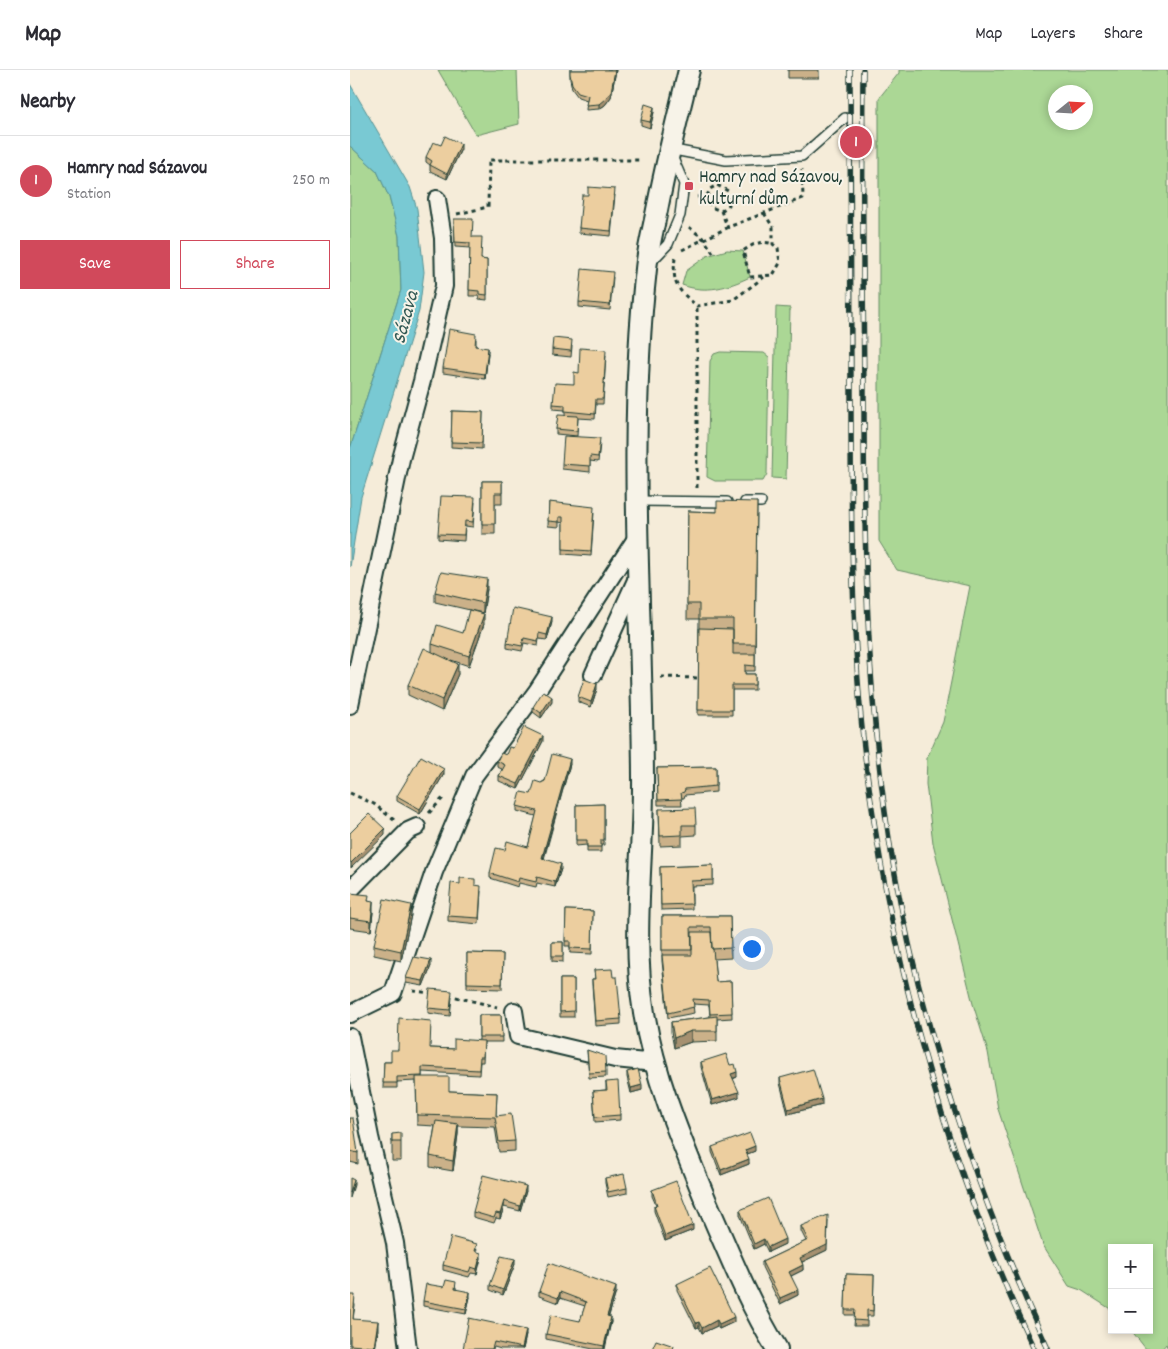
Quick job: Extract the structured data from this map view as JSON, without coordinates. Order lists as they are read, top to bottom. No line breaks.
{"water":["Sázava"],"places":{"transit":["Hamry nad Sázavou, kulturní dům"]},"north":"right","page":{"header":"Map","nav":["Map","Layers","Share"],"heading":"Nearby","pins":"1","list":[{"mark":"1","name":"Hamry nad Sázavou","note":"Station","value":"250 m"}],"buttons":["Save","Share"],"map_buttons":["+","−"]}}
